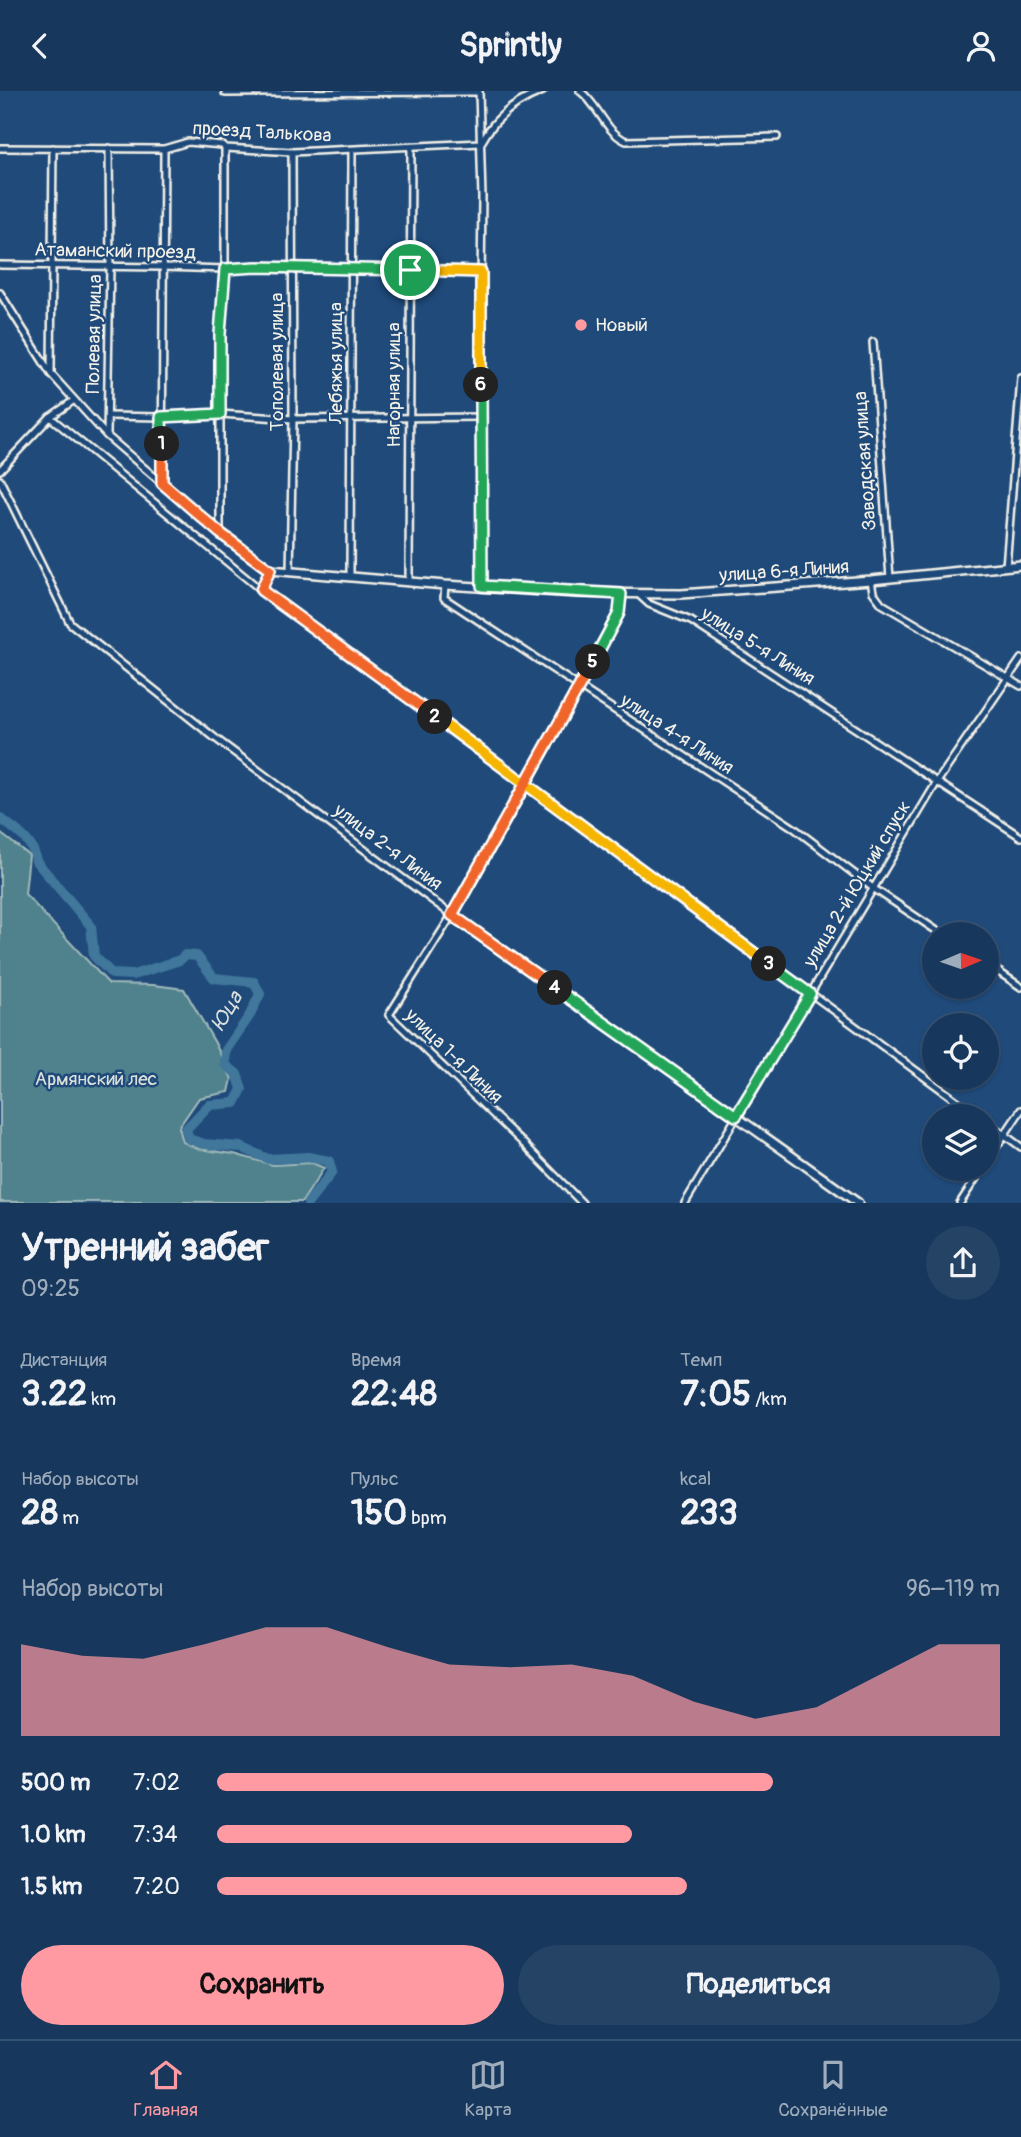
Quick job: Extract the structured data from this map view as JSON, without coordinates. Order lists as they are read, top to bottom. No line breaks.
{"streets":{"street":["проезд Талькова","Атаманский проезд","Полевая улица","Тополевая улица","Лебяжья улица","Нагорная улица","Заводская улица","улица 6-я Линия","улица 5-я Линия","улица 4-я Линия","улица 2-я Линия","улица 2-й Юцкий спуск","улица 1-я Линия"]},"crossings":[["проезд Талькова","Полевая улица"],["проезд Талькова","Тополевая улица"],["проезд Талькова","Лебяжья улица"],["проезд Талькова","Нагорная улица"],["Атаманский проезд","Полевая улица"],["Атаманский проезд","Тополевая улица"],["Атаманский проезд","Лебяжья улица"],["Атаманский проезд","Нагорная улица"],["улица 6-я Линия","улица 5-я Линия"],["улица 6-я Линия","улица 2-й Юцкий спуск"],["улица 5-я Линия","улица 2-й Юцкий спуск"],["улица 4-я Линия","улица 2-й Юцкий спуск"],["улица 2-я Линия","улица 2-й Юцкий спуск"],["улица 2-я Линия","улица 1-я Линия"]],"water":["Юца"],"parks":["Армянский лес"],"places":["Новый"],"north":"right","page":{"header":"Sprintly","pins":["6","1","5","2","3","4"],"heading":["Утренний забег","09:25"],"stats":[["Дистанция","3.22 km"],["Время","22:48"],["Темп","7:05 /km"],["Набор высоты","28 m"],["Пульс","150 bpm"],["kcal","233"]],"chart":["Набор высоты","96–119 m"],"list":[{"name":"500 m","note":"7:02"},{"name":"1.0 km","note":"7:34"},{"name":"1.5 km","note":"7:20"}],"buttons":["Сохранить","Поделиться"],"tabs":["Главная","Карта","Сохранённые"]}}
